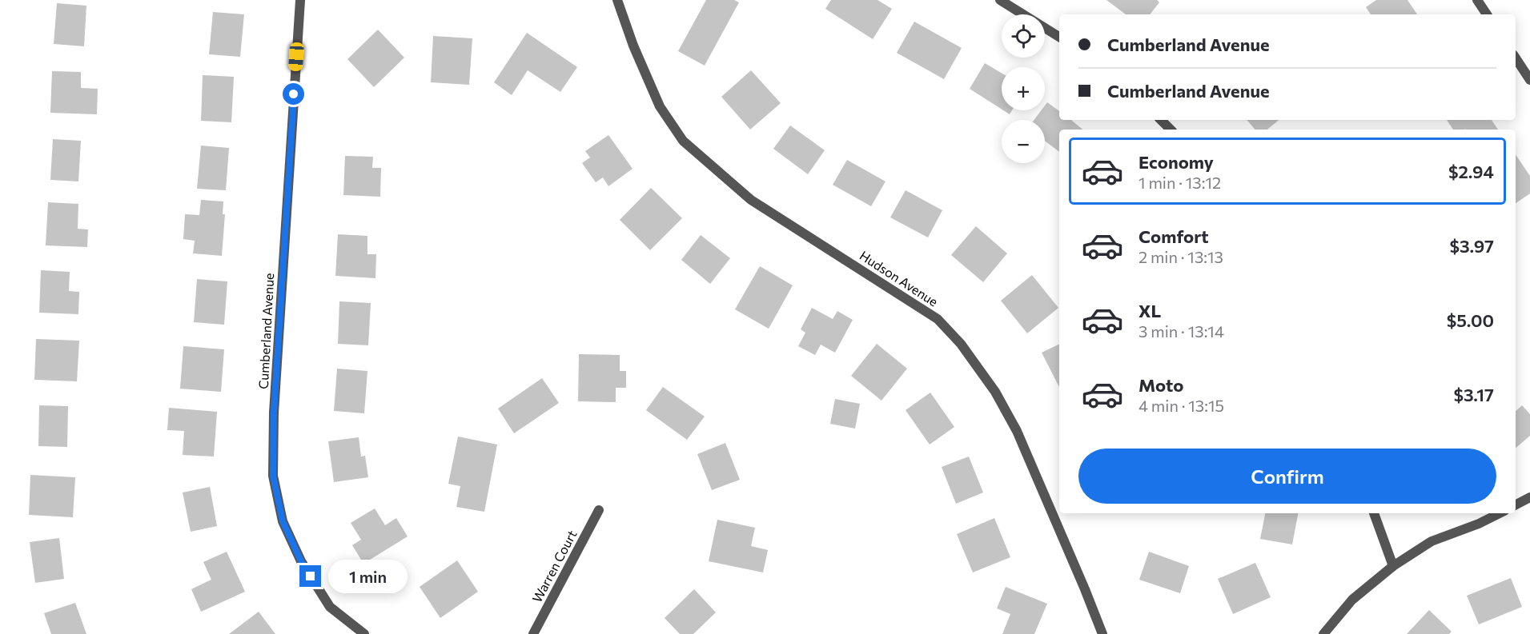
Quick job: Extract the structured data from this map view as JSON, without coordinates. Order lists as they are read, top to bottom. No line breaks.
{"streets":{"street":["Hudson Avenue","Cumberland Avenue","Warren Court"]},"page":{"map_buttons":["+","−"],"banner":["Cumberland Avenue","Cumberland Avenue"],"list":[{"name":"Economy","note":"1 min · 13:12","value":"$2.94"},{"name":"Comfort","note":"2 min · 13:13","value":"$3.97"},{"name":"XL","note":"3 min · 13:14","value":"$5.00"},{"name":"Moto","note":"4 min · 13:15","value":"$3.17"}],"buttons":"Confirm","bubble":"1 min"}}
